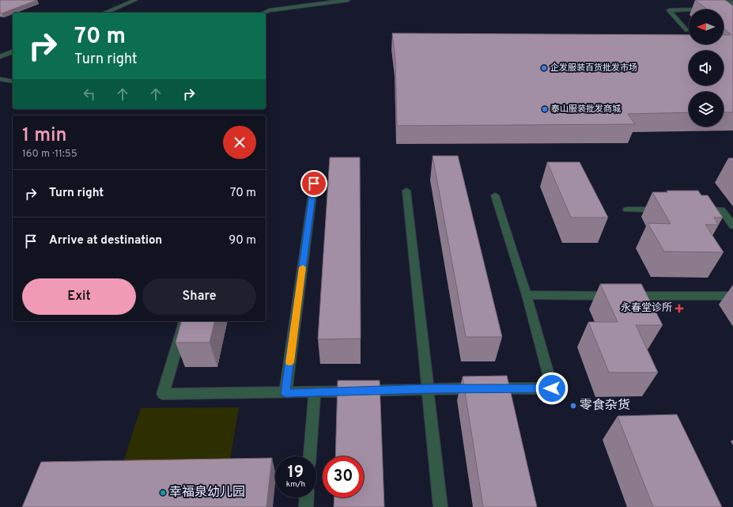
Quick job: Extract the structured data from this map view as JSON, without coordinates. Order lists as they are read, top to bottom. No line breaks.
{"places":{"other":["企发服装百货批发市场","泰山服装批发商城","零食杂货","幸福泉幼儿园"],"health":["永春堂诊所"]},"north":"left","page":{"turn":["70 m","Turn right"],"heading":["1 min","160 m · 11:55"],"list":[{"name":"Turn right","value":"70 m"},{"name":"Arrive at destination","value":"90 m"}],"buttons":["Exit","Share"],"speed":"19 km/h","limit":"30"}}
